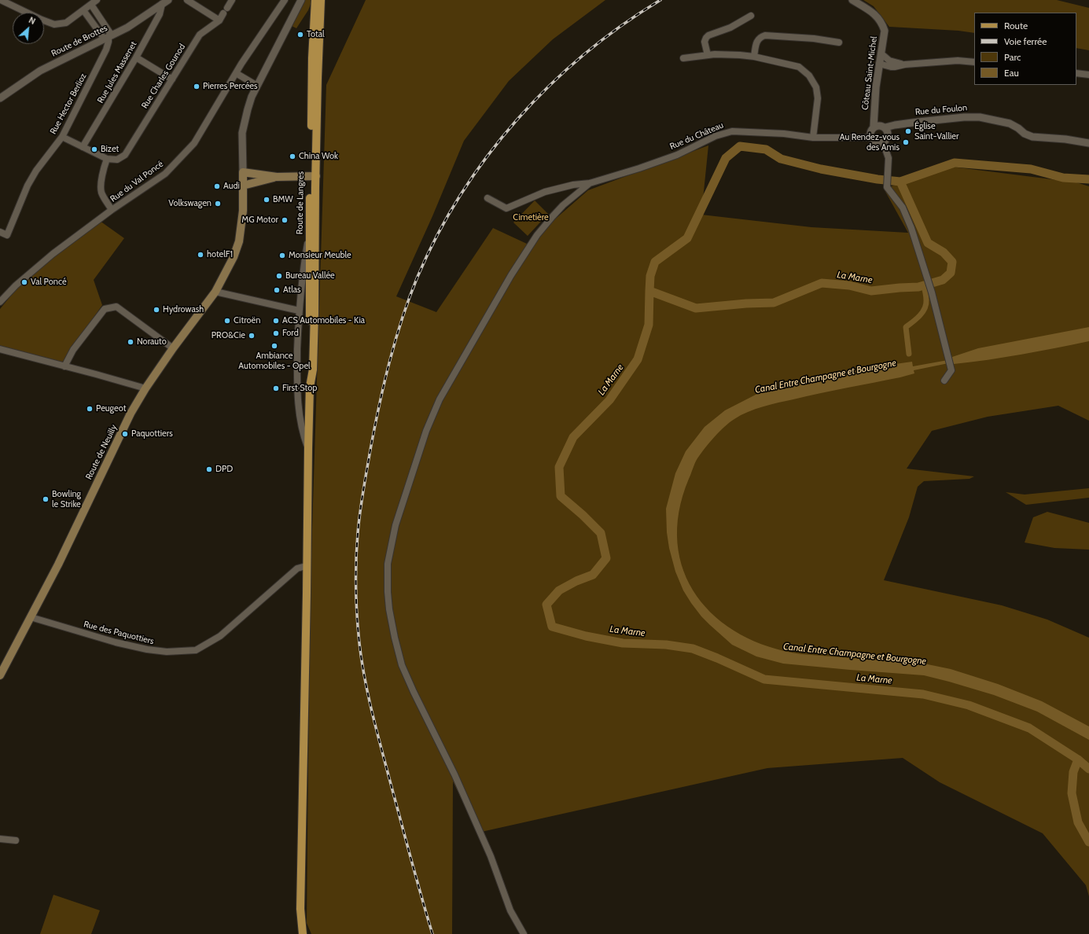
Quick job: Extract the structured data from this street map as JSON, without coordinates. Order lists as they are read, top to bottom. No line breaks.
{"streets":{"main road":["Route de Langres","Route de Neuilly"],"street":["Route de Brottes","Rue Jules Massenet","Côteau Saint-Michel","Rue Charles Gounod","Rue Hector Berlioz","Rue du Foulon","Rue du Château","Rue du Val Poncé","Rue des Paquottiers"]},"crossings":[["Route de Brottes","Rue Jules Massenet"],["Route de Brottes","Rue Hector Berlioz"],["Côteau Saint-Michel","Rue du Foulon"],["Côteau Saint-Michel","Rue du Château"],["Rue du Foulon","Rue du Château"],["Route de Neuilly","Rue des Paquottiers"]],"water":["La Marne","Canal Entre Champagne et Bourgogne"],"parks":["Cimetière"],"places":["Total","Pierres Percées","Église Saint-Vallier","Au Rendez-vous des Amis","Bizet","China Wok","Audi","BMW","Volkswagen","MG Motor","hotelF1","Monsieur Meuble","Bureau Vallée","Val Poncé","Atlas","Hydrowash","Citroën","ACS Automobiles - Kia","Ford","PRO&Cie","Norauto","Ambiance Automobiles - Opel","First Stop","Peugeot","Paquottiers","DPD","Bowling le Strike"],"legend":["Route","Voie ferrée","Parc","Eau"],"north":"top right"}
